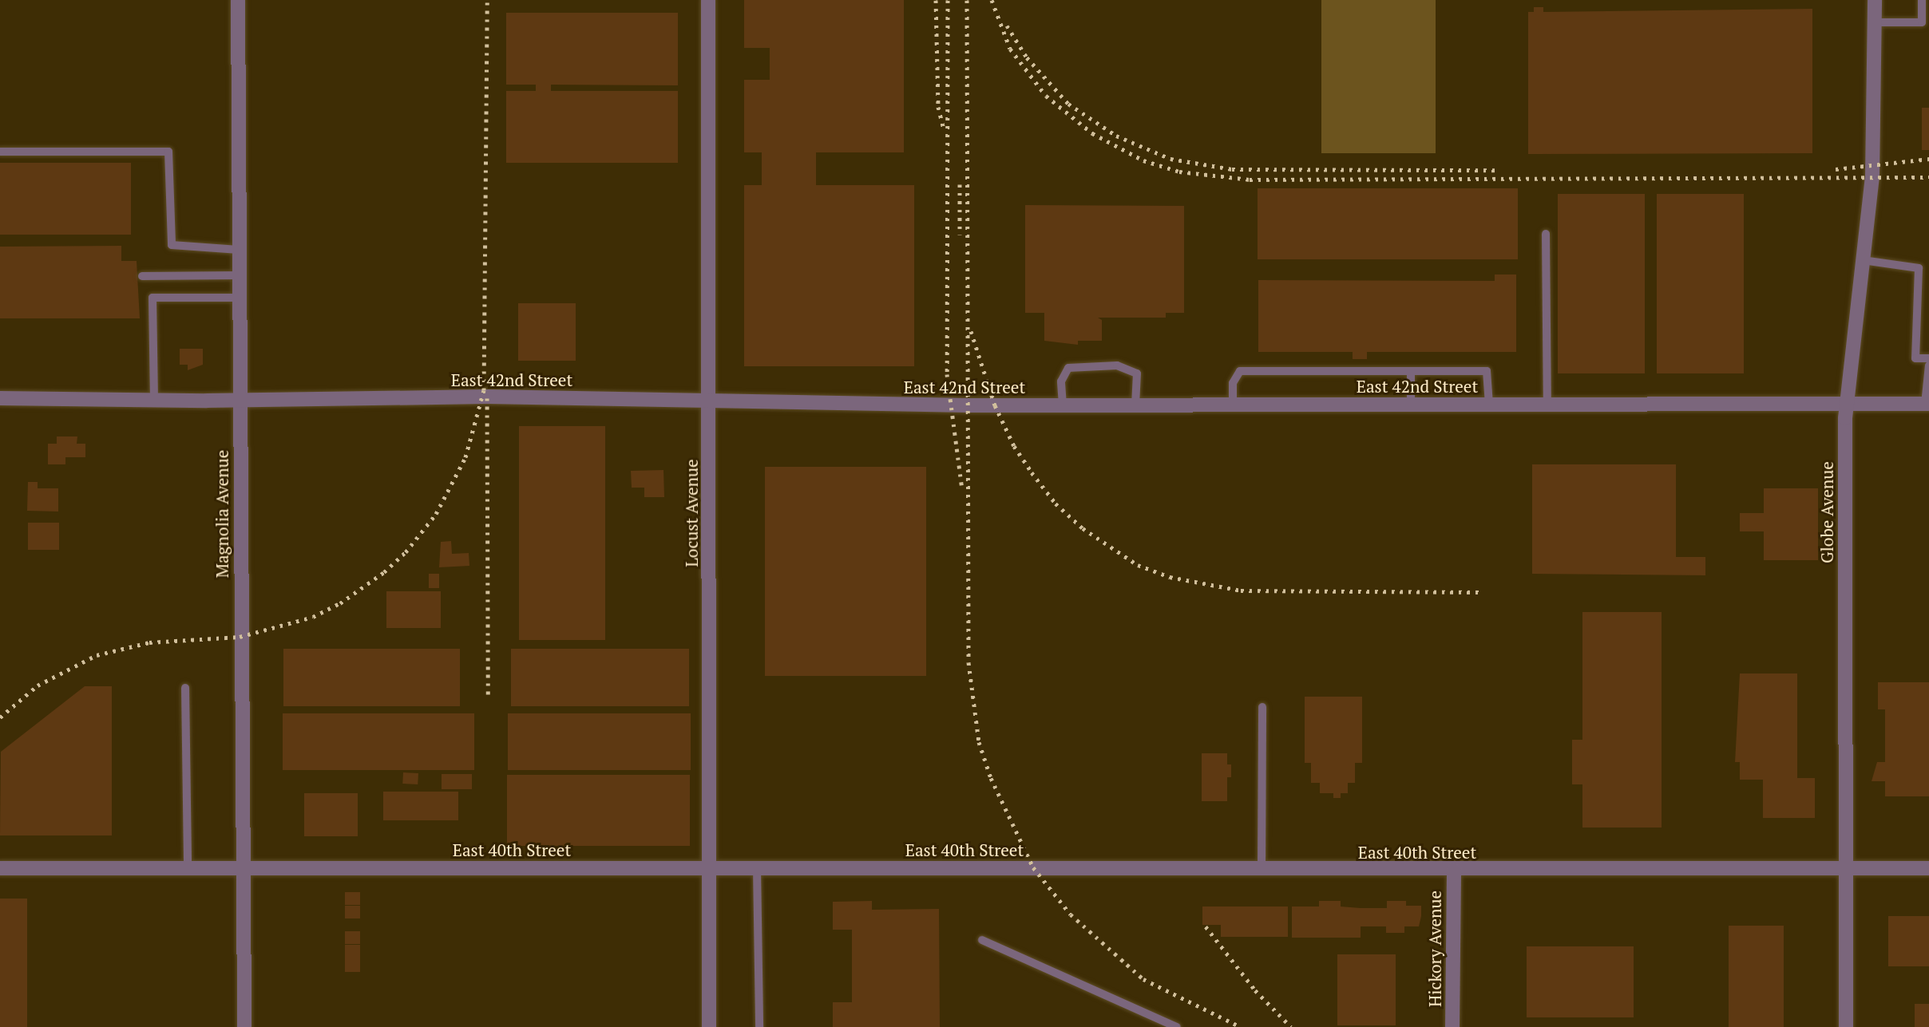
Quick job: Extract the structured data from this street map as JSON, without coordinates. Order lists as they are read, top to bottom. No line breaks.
{"streets":{"street":["East 42nd Street","Globe Avenue","Locust Avenue","Magnolia Avenue","East 40th Street","Hickory Avenue"]},"crossings":[["East 42nd Street","Globe Avenue"],["East 42nd Street","Locust Avenue"],["East 42nd Street","Magnolia Avenue"],["Globe Avenue","East 40th Street"],["Locust Avenue","East 40th Street"],["Magnolia Avenue","East 40th Street"],["East 40th Street","Hickory Avenue"]]}
